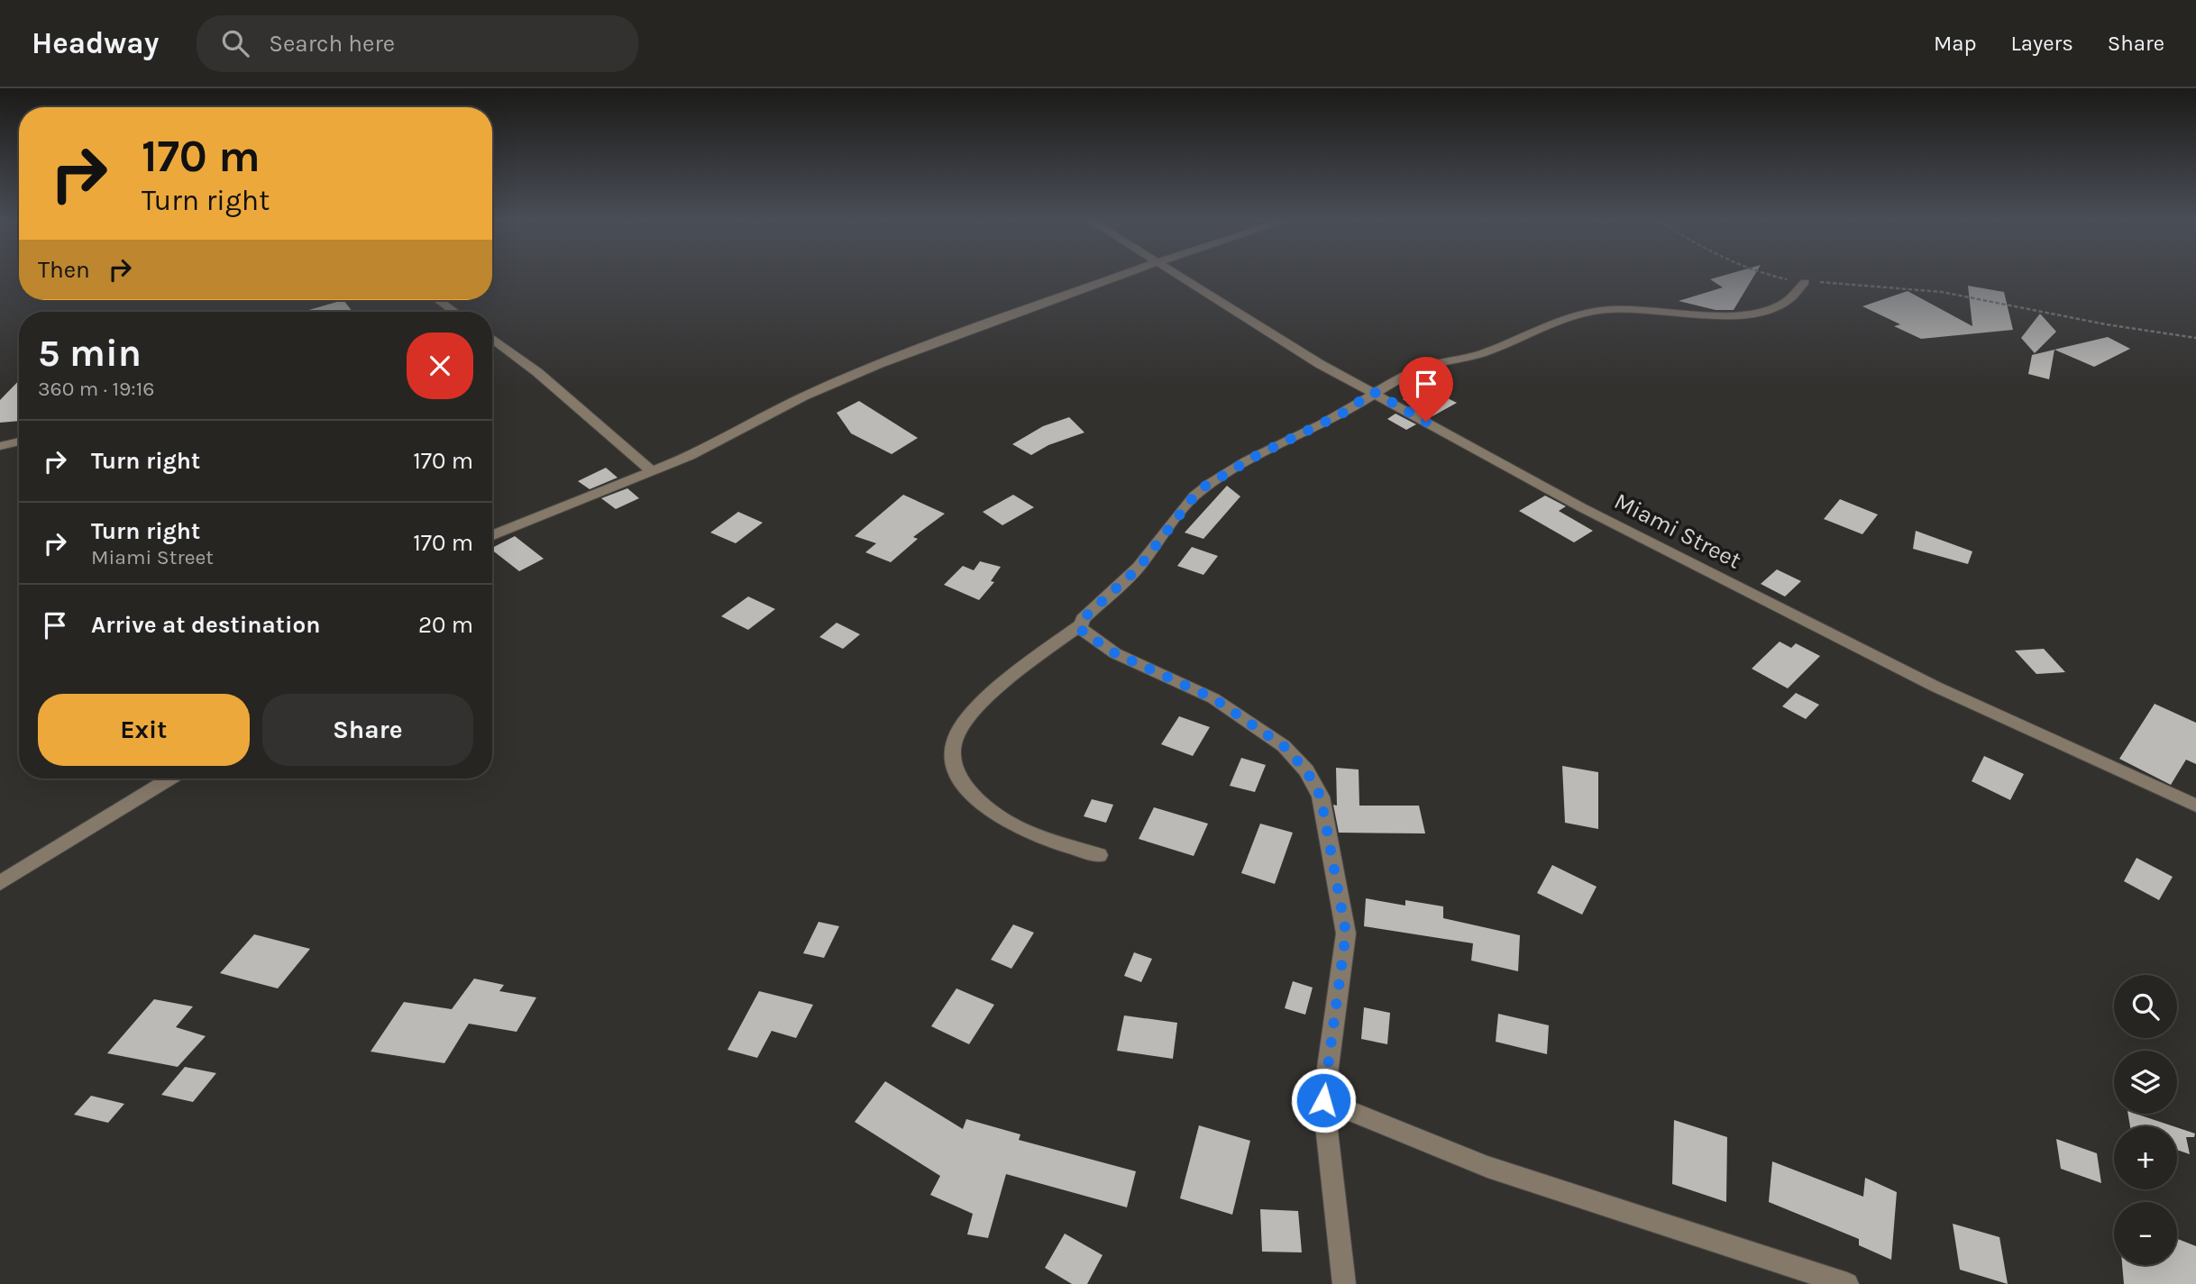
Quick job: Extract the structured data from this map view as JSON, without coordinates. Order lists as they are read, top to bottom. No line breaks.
{"streets":{"street":["Miami Street"]},"page":{"header":"Headway","search":"Search here","nav":["Map","Layers","Share"],"turn":["170 m","Turn right"],"then":"Then","heading":["5 min","360 m · 19:16"],"list":[{"name":"Turn right","value":"170 m"},{"name":"Turn right","note":"Miami Street","value":"170 m"},{"name":"Arrive at destination","value":"20 m"}],"buttons":["Exit","Share"],"map_buttons":["+","−"]}}
